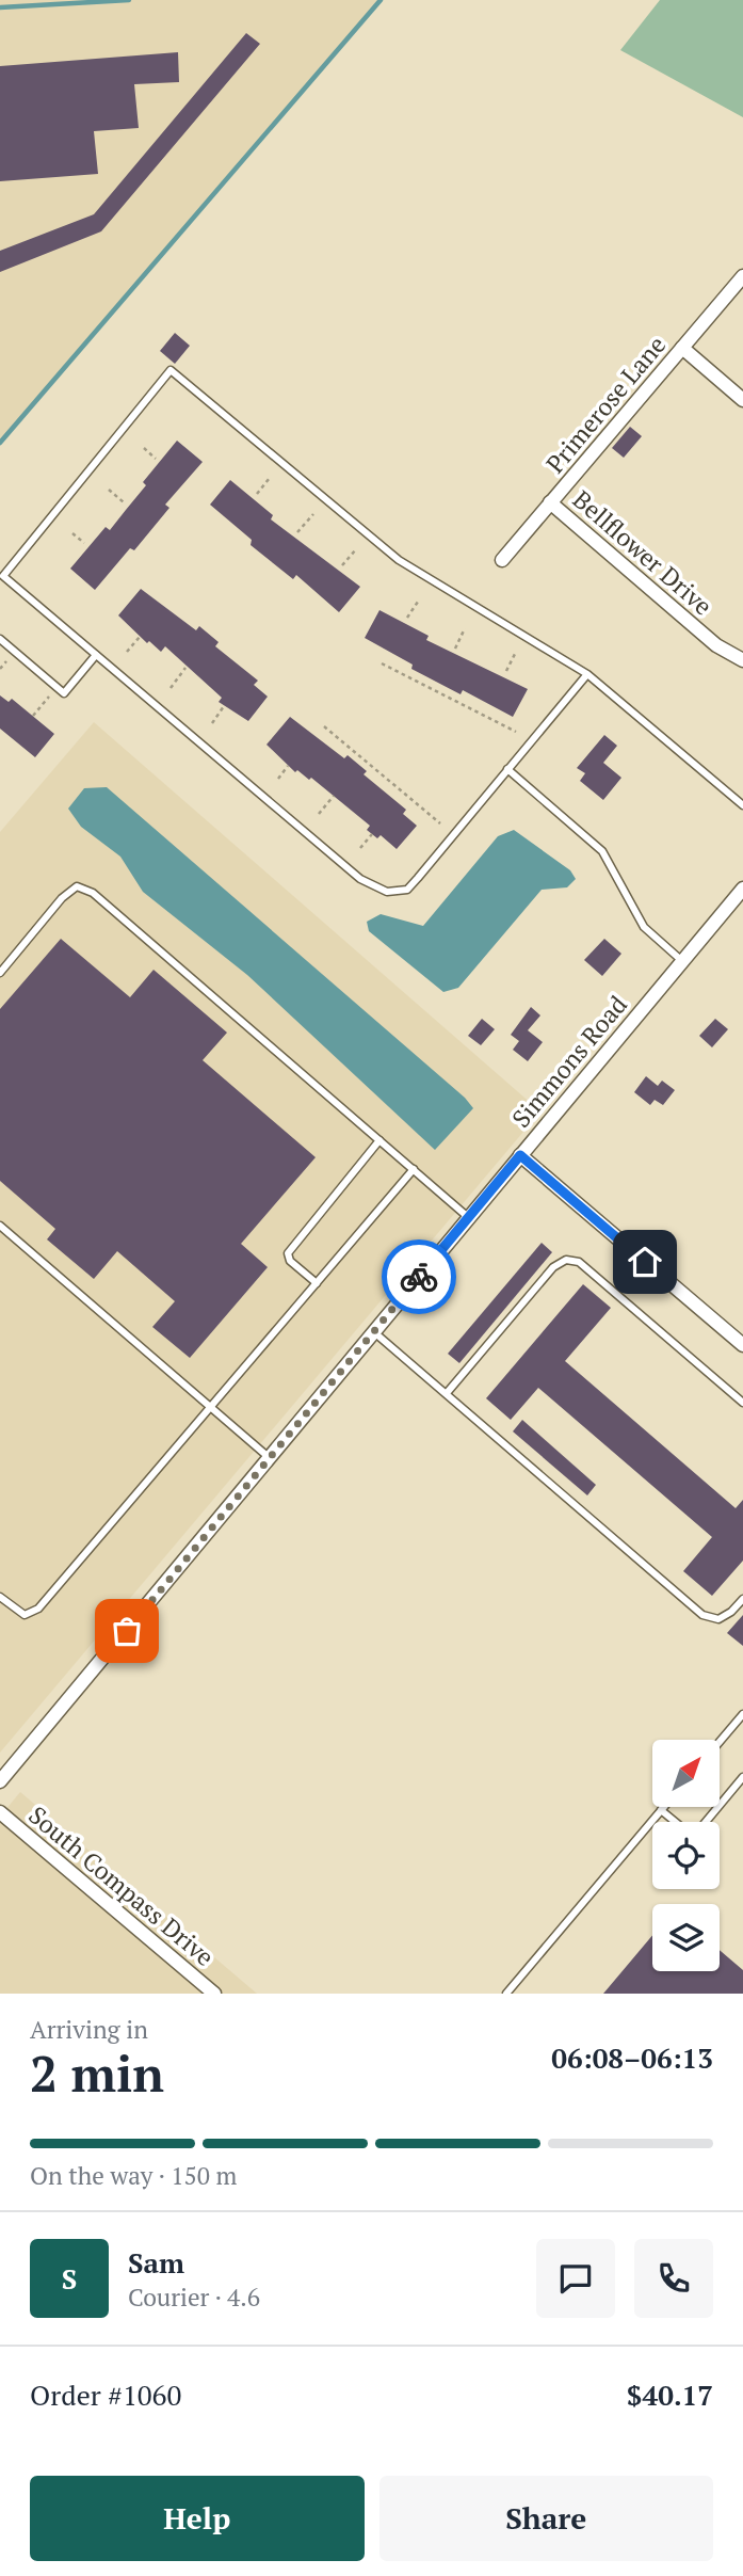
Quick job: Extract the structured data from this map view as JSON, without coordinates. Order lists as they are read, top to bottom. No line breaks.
{"streets":{"street":["Primerose Lane","Bellflower Drive","Simmons Road","South Compass Drive"]},"crossings":[["Primerose Lane","Bellflower Drive"]],"north":"top right","page":{"heading":["2 min","Arriving in","06:08–06:13"],"panel":["Sam","Courier · 4.6","Order #1060","$40.17"],"bar":"On the way · 150 m","round":"S","buttons":["Help","Share"]}}
